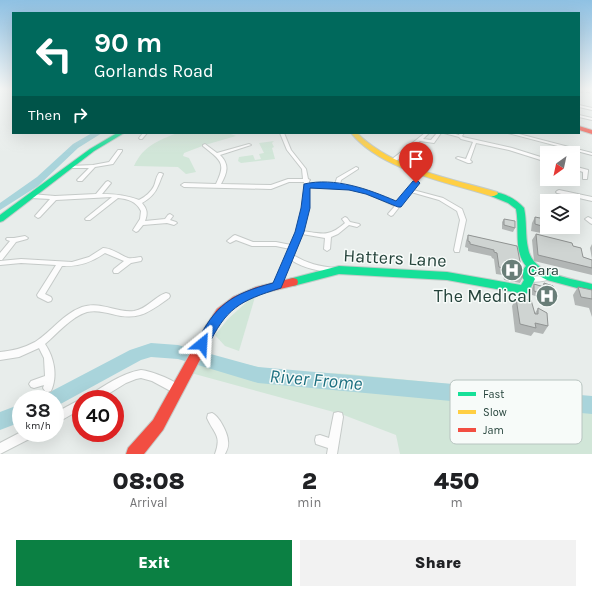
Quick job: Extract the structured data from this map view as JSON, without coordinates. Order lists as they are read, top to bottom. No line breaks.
{"streets":{"street":["Hatters Lane"]},"water":["River Frome"],"places":{"hospital":["Cara","The Medical"]},"legend":["Fast","Slow","Jam"],"north":"bottom left","page":{"turn":["90 m","Gorlands Road"],"then":"Then","speed":"38 km/h","limit":"40","eta":["08:08","Arrival","2","min","450","m"],"buttons":["Exit","Share"]}}
